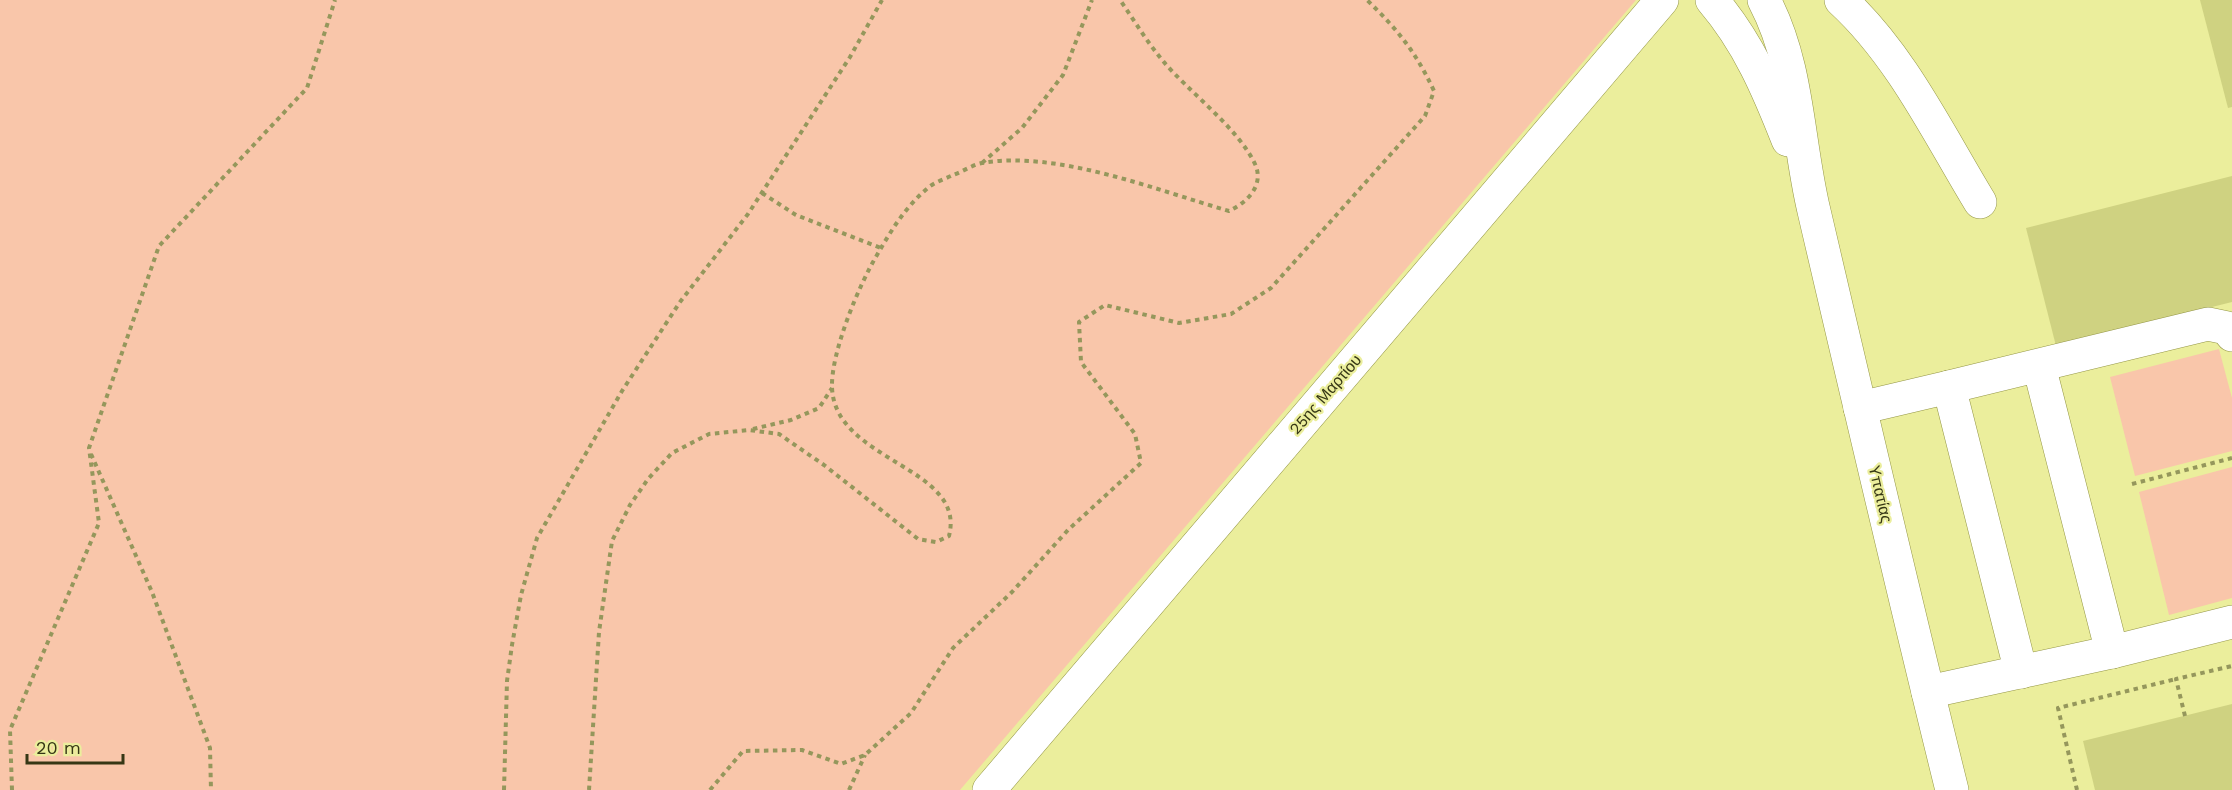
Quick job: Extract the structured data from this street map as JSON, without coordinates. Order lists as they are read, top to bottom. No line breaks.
{"streets":{"street":["25ης Μαρτίου","Υπατίας"]},"scale_bar":"20 m"}
